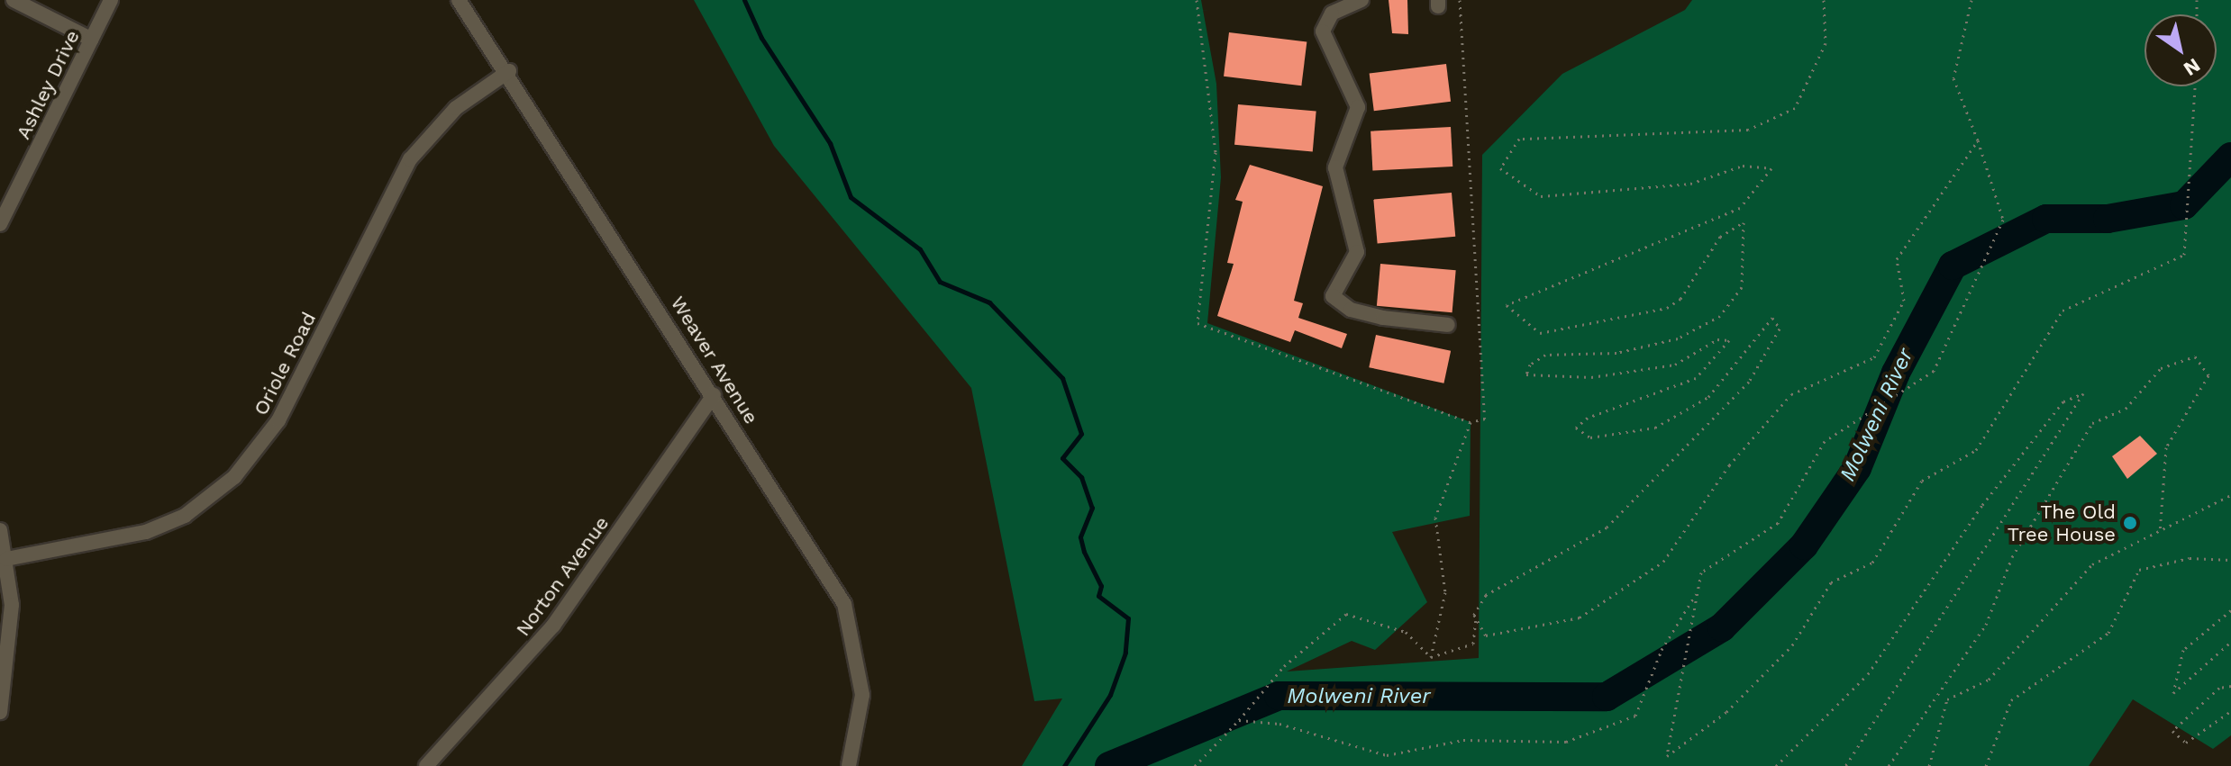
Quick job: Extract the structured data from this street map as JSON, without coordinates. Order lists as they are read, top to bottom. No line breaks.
{"streets":{"street":["Ashley Drive","Weaver Avenue","Oriole Road","Norton Avenue"]},"crossings":[["Weaver Avenue","Oriole Road"],["Weaver Avenue","Norton Avenue"]],"water":["Molweni River"],"places":["The Old Tree House"],"north":"bottom right"}
